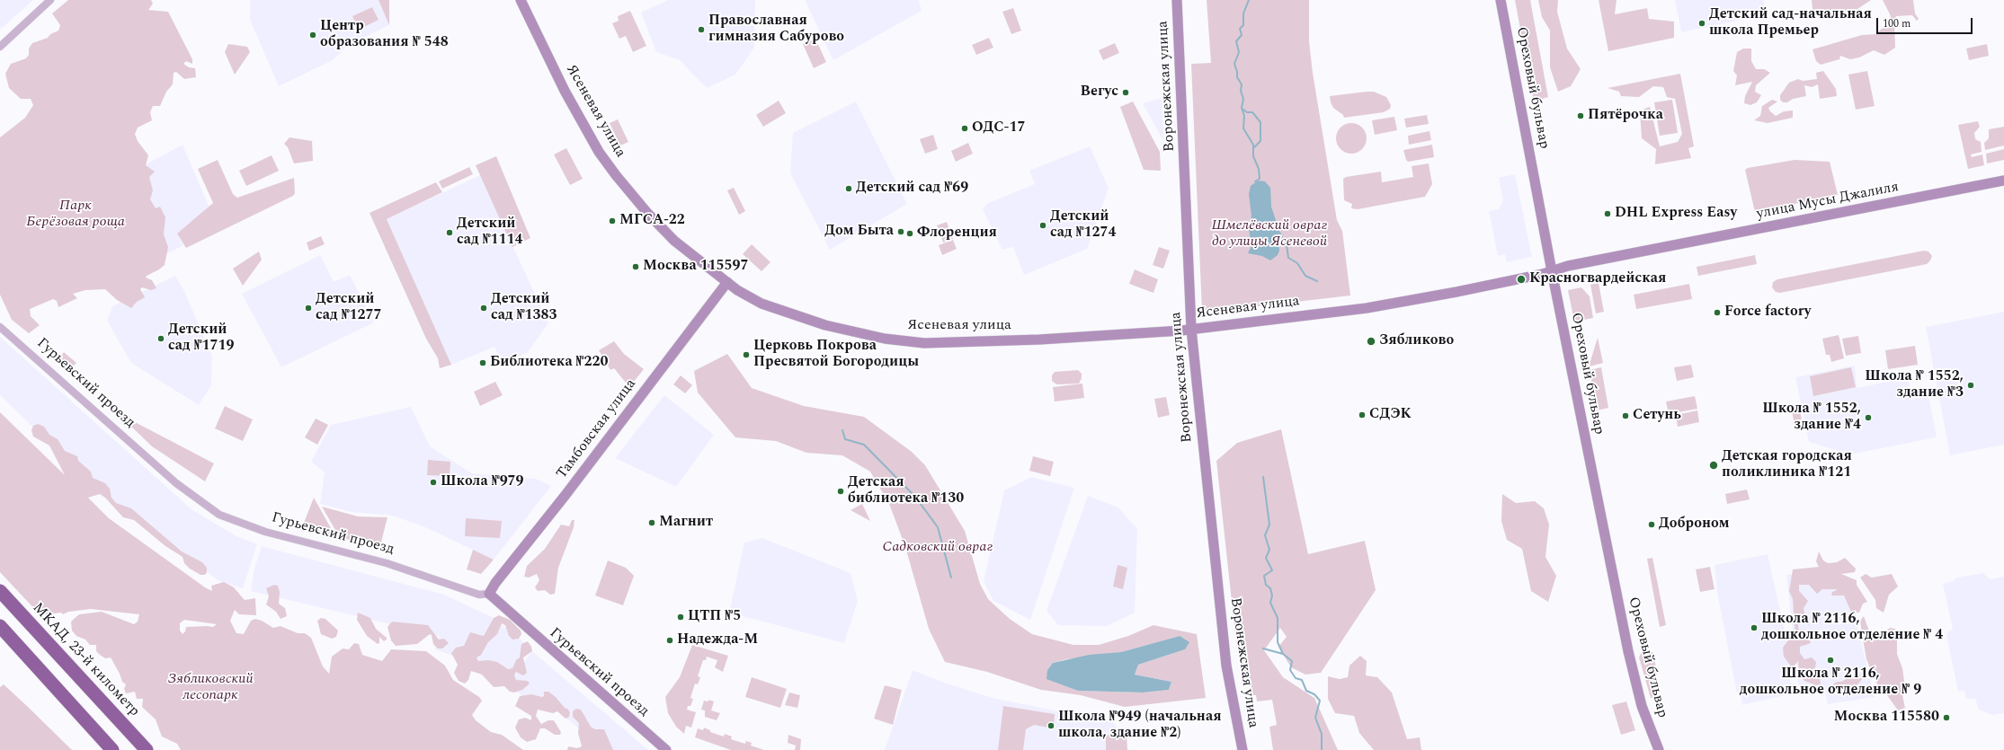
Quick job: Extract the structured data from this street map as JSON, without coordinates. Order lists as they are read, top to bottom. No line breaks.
{"streets":{"highway":["МКАД, 23-й километр"],"main road":["Воронежская улица","Ореховый бульвар","Ясеневая улица","улица Мусы Джалиля","Гурьевский проезд","Тамбовская улица"]},"crossings":[["Воронежская улица","Ясеневая улица"],["Ореховый бульвар","Ясеневая улица"],["Ореховый бульвар","улица Мусы Джалиля"],["Ясеневая улица","улица Мусы Джалиля"],["Ясеневая улица","Тамбовская улица"],["Гурьевский проезд","Тамбовская улица"]],"parks":["Парк Берёзовая роща","Шмелёвский овраг до улицы Ясеневой","Садковский овраг","Зябликовский лесопарк"],"places":["Детский сад-начальная школа Премьер","Православная гимназия Сабурово","Центр образования № 548","Вегус","Пятёрочка","ОДС-17","Детский сад №69","DHL Express Easy","МГСА-22","Детский сад №1274","Дом Быта","Детский сад №1114","Флоренция","Москва 115597","Красногвардейская","Детский сад №1277","Детский сад №1383","Force factory","Детский сад №1719","Зябликово","Церковь Покрова Пресвятой Богородицы","Библиотека №220","Школа № 1552, здание №3","СДЭК","Сетунь","Школа № 1552, здание №4","Детская городская поликлиника №121","Школа №979","Детская библиотека №130","Магнит","Доброном","ЦТП №5","Школа № 2116, дошкольное отделение № 4","Надежда-М","Школа № 2116, дошкольное отделение № 9","Москва 115580","Школа №949 (начальная школа, здание №2)"],"scale_bar":"100 m"}
